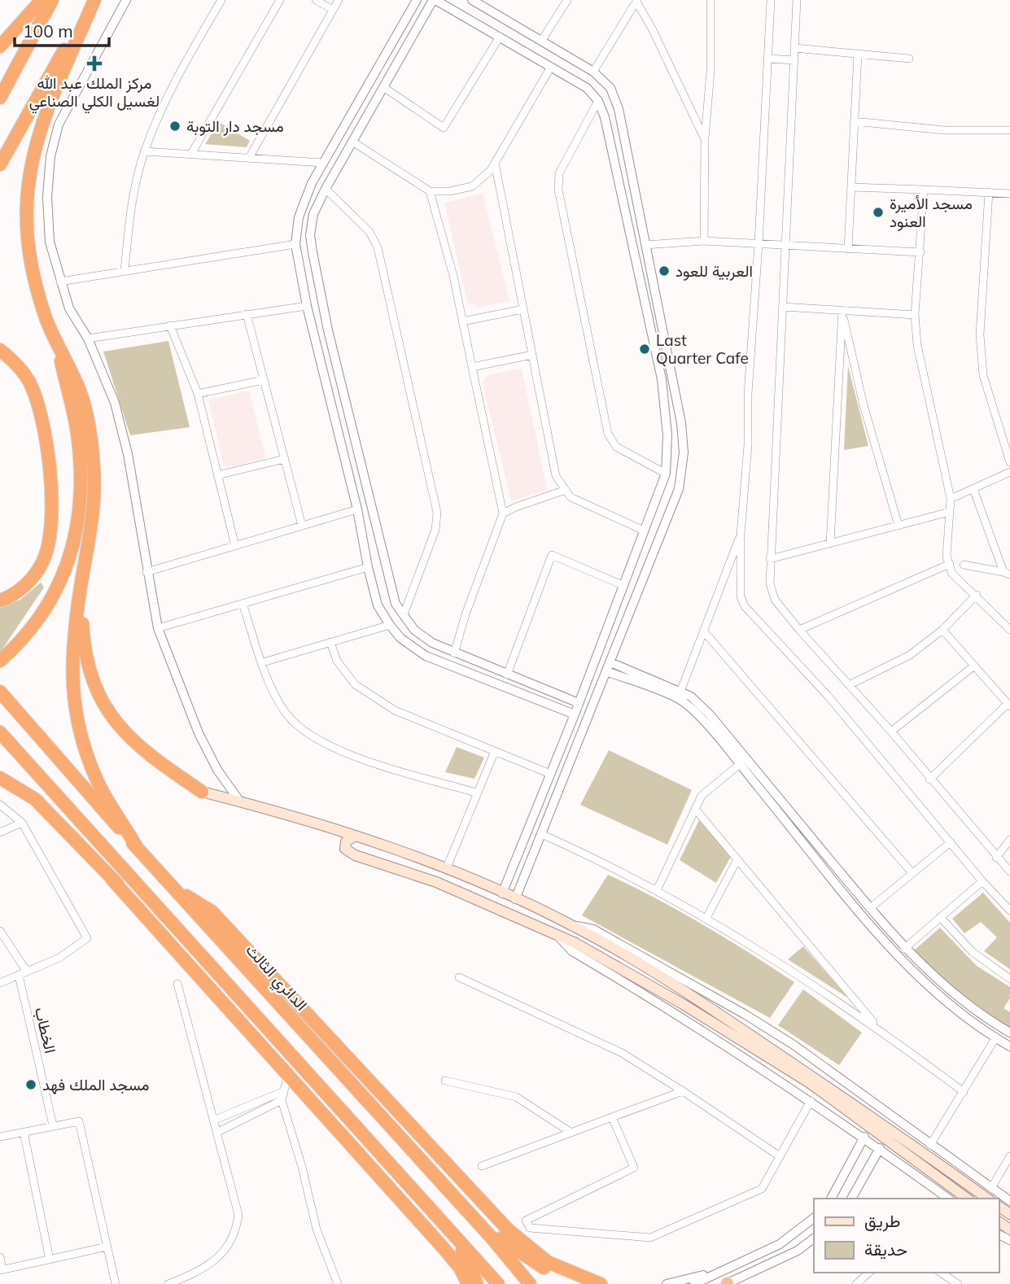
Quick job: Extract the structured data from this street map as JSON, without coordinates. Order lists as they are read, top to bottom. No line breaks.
{"streets":{"highway":["الدائري الثالث"],"street":["الخطاب"]},"places":{"health":["مركز الملك عبد الله لغسيل الكلي الصناعي"],"other":["مسجد دار التوبة","مسجد الأميرة العنود","العربية للعود","Last Quarter Cafe","مسجد الملك فهد"]},"legend":["طريق","حديقة"],"scale_bar":"100 m"}
